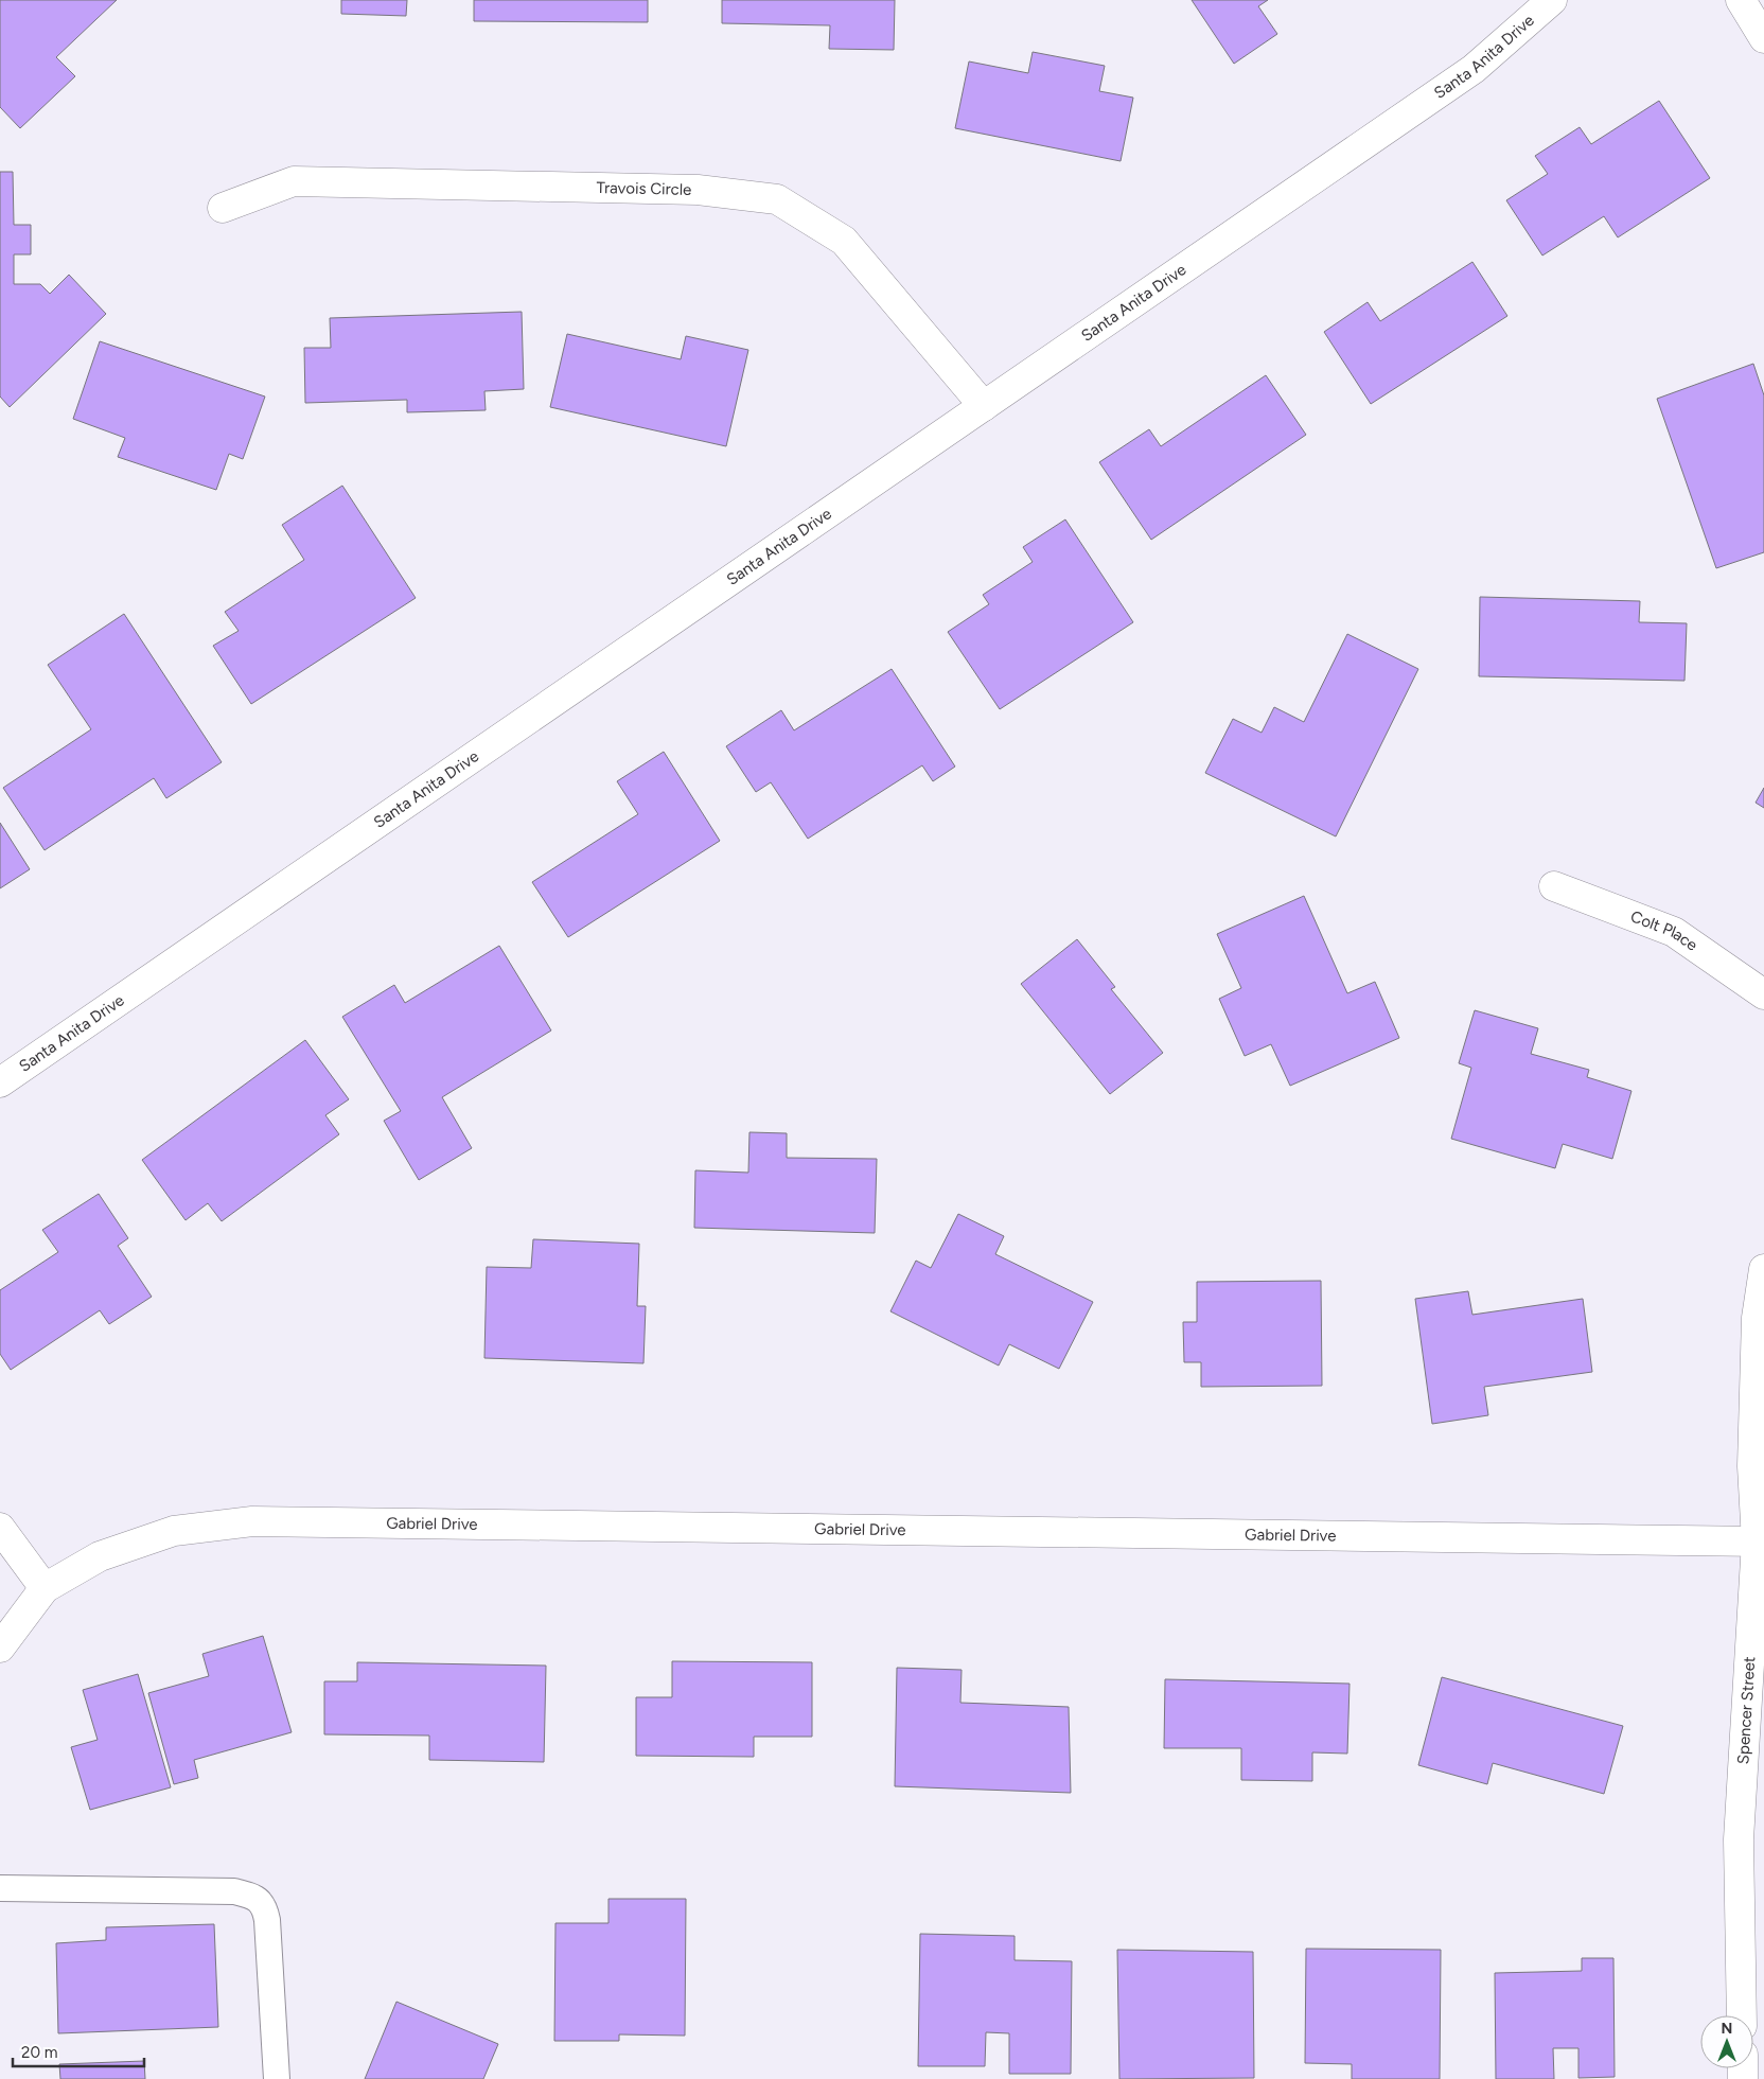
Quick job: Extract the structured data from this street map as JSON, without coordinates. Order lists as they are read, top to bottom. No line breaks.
{"streets":{"street":["Santa Anita Drive","Travois Circle","Colt Place","Gabriel Drive","Spencer Street"]},"crossings":[["Santa Anita Drive","Travois Circle"],["Gabriel Drive","Spencer Street"]],"scale_bar":"20 m","north":"top"}
